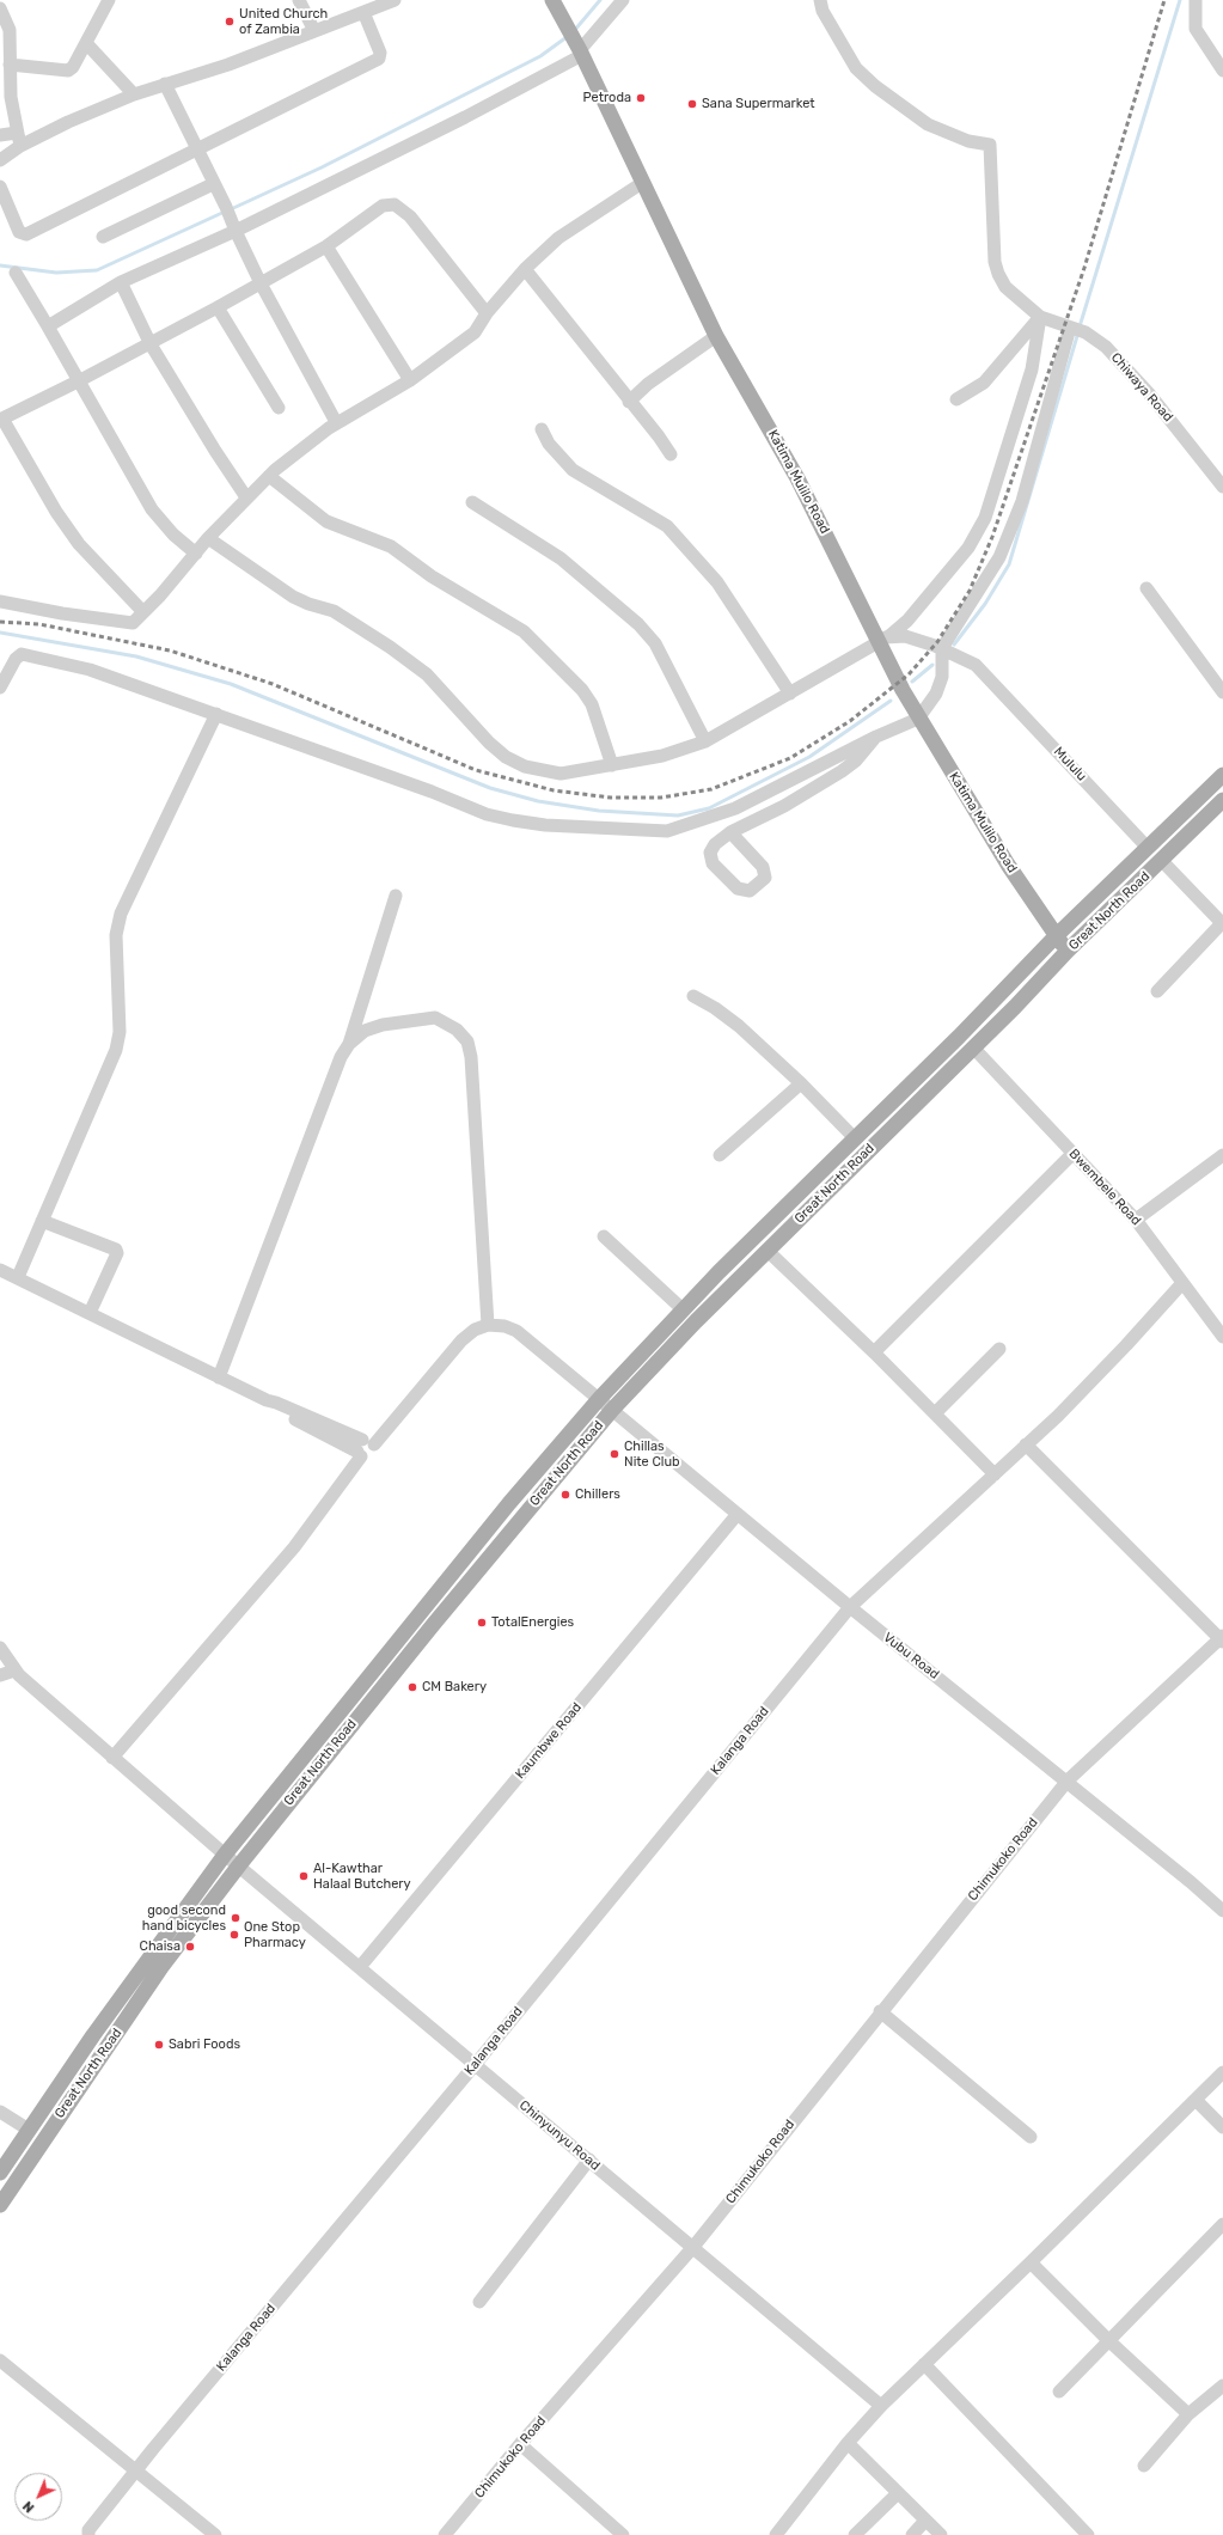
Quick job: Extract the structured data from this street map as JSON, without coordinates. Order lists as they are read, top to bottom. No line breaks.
{"streets":{"main road":["Katima Mulilo Road","Great North Road"],"street":["Chiwaya Road","Mululu","Bwembele Road","Vubu Road","Kaumbwe Road","Kalanga Road","Chimukoko Road","Chinyunyu Road"]},"crossings":[["Katima Mulilo Road","Mululu"],["Katima Mulilo Road","Great North Road"],["Mululu","Great North Road"],["Great North Road","Bwembele Road"],["Great North Road","Vubu Road"],["Great North Road","Chinyunyu Road"],["Bwembele Road","Kalanga Road"],["Vubu Road","Kaumbwe Road"],["Vubu Road","Kalanga Road"],["Vubu Road","Chimukoko Road"],["Kaumbwe Road","Chinyunyu Road"],["Kalanga Road","Chinyunyu Road"],["Chimukoko Road","Chinyunyu Road"]],"places":["United Church of Zambia","Petroda","Sana Supermarket","Chillas Nite Club","Chillers","TotalEnergies","CM Bakery","Al-Kawthar Halaal Butchery","good second hand bicycles","One Stop Pharmacy","Chaisa","Sabri Foods"],"north":"bottom left"}
